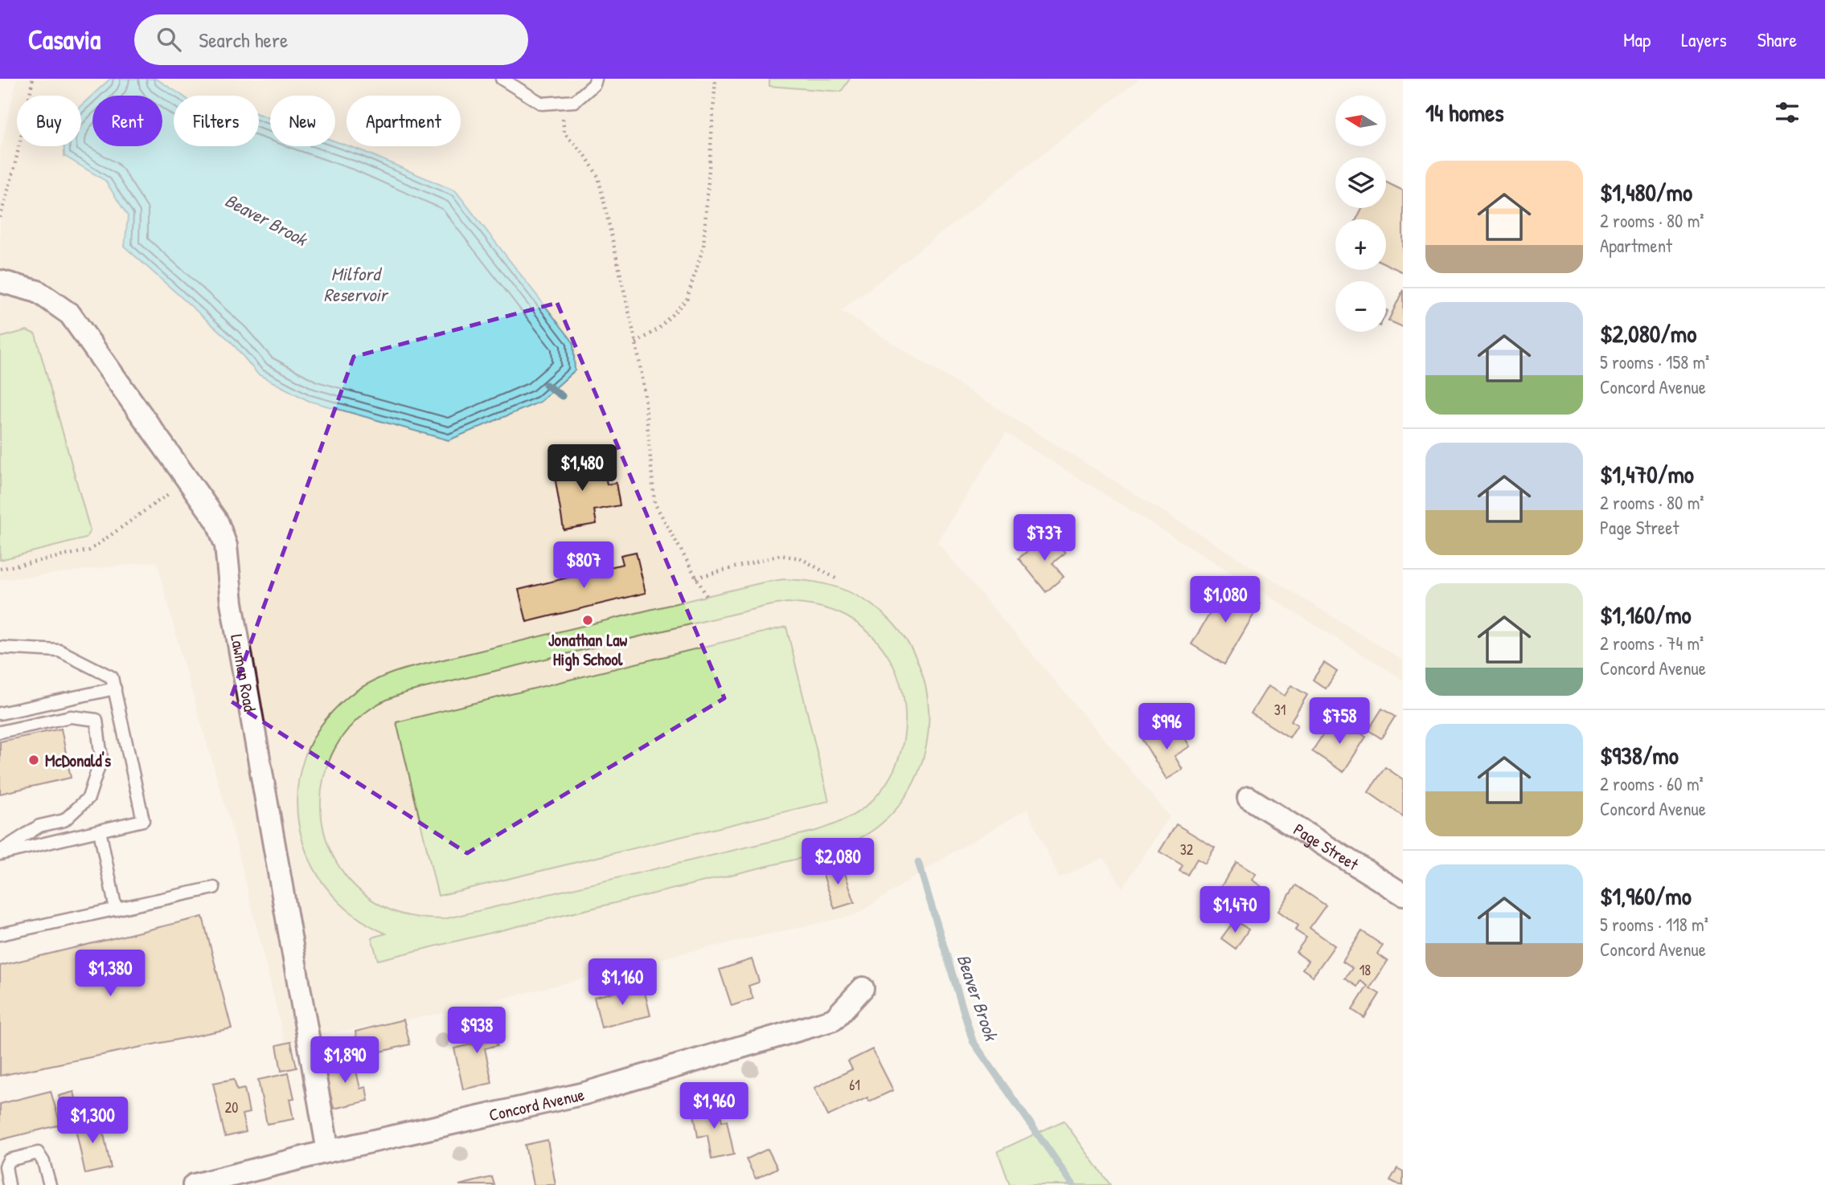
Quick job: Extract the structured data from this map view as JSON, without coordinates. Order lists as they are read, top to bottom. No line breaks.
{"streets":{"street":["Lawman Road","Page Street","Concord Avenue"]},"crossings":[["Lawman Road","Concord Avenue"]],"water":["Beaver Brook","Milford Reservoir"],"places":["Jonathan Law High School","McDonald's"],"house_numbers":["31","32","18","61","20"],"north":"left","page":{"header":"Casavia","search":"Search here","nav":["Map","Layers","Share"],"heading":"14 homes","map_buttons":["+","−"],"chip":["Buy","Rent","Filters","New","Apartment"],"list":[{"name":"$1,480/mo","note":"2 rooms · 80 m² · Apartment"},{"name":"$2,080/mo","note":"5 rooms · 158 m² · Concord Avenue"},{"name":"$1,470/mo","note":"2 rooms · 80 m² · Page Street"},{"name":"$1,160/mo","note":"2 rooms · 74 m² · Concord Avenue"},{"name":"$938/mo","note":"2 rooms · 60 m² · Concord Avenue"},{"name":"$1,960/mo","note":"5 rooms · 118 m² · Concord Avenue"}],"price":["$1,480","$737","$807","$1,080","$758","$996","$2,080","$1,470","$1,380","$1,160","$938","$1,890","$1,960","$1,300"]}}
